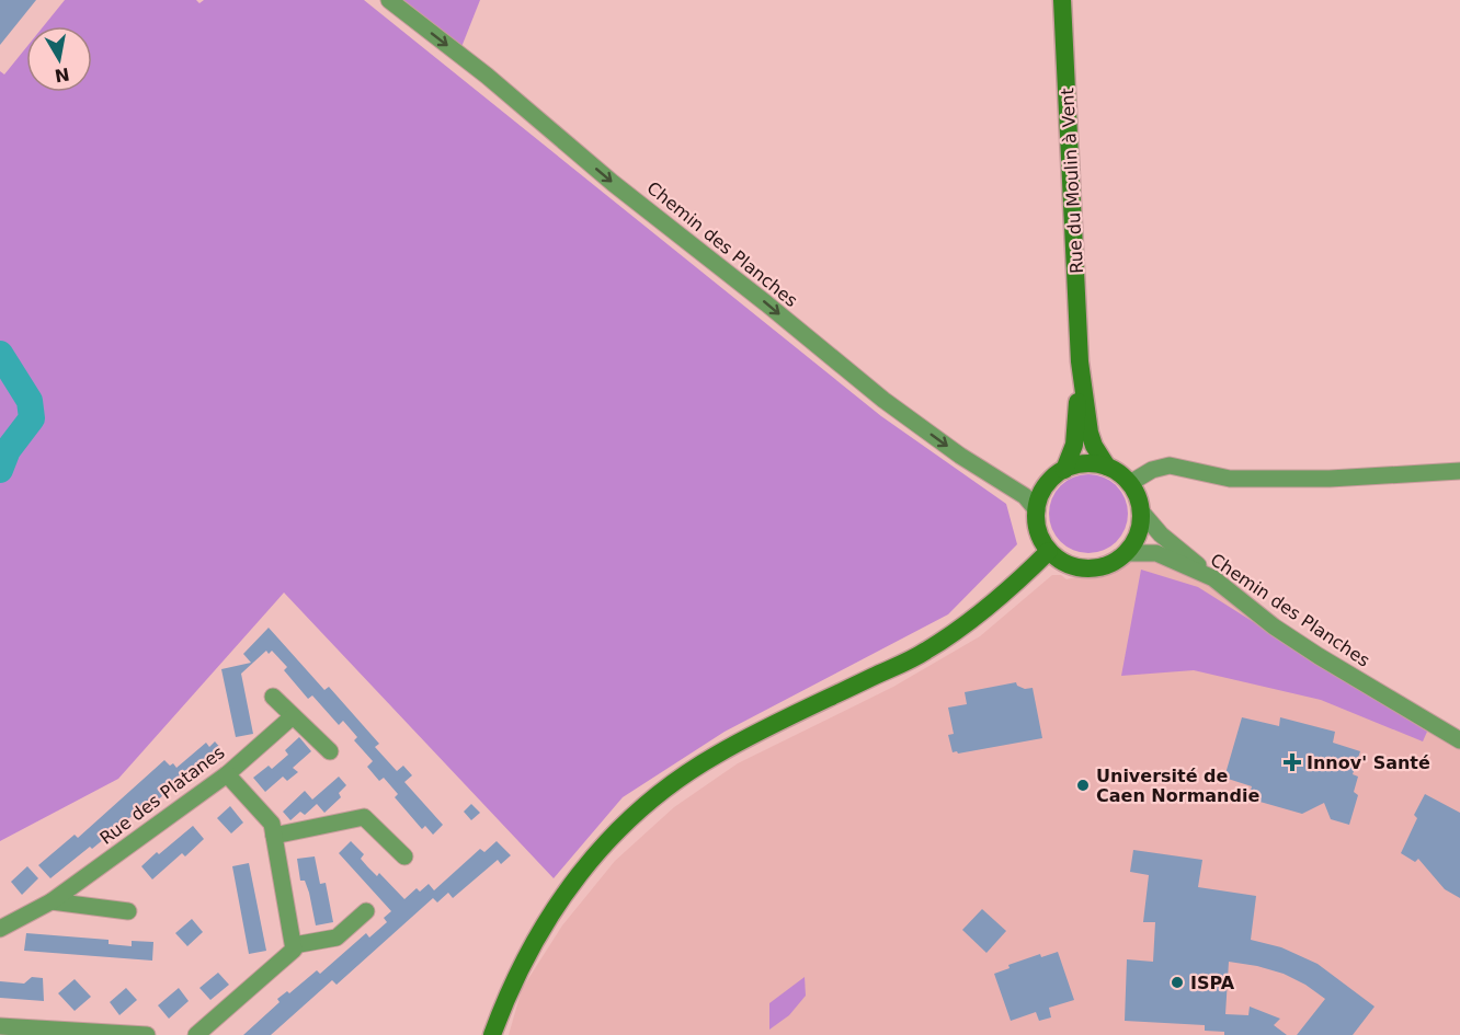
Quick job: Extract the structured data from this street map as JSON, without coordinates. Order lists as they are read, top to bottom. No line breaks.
{"streets":{"main road":["Rue du Moulin à Vent"],"street":["Chemin des Planches","Rue des Platanes"]},"one_way":["Chemin des Planches"],"places":{"health":["Innov' Santé"],"other":["Université de Caen Normandie","ISPA"]},"north":"bottom"}
